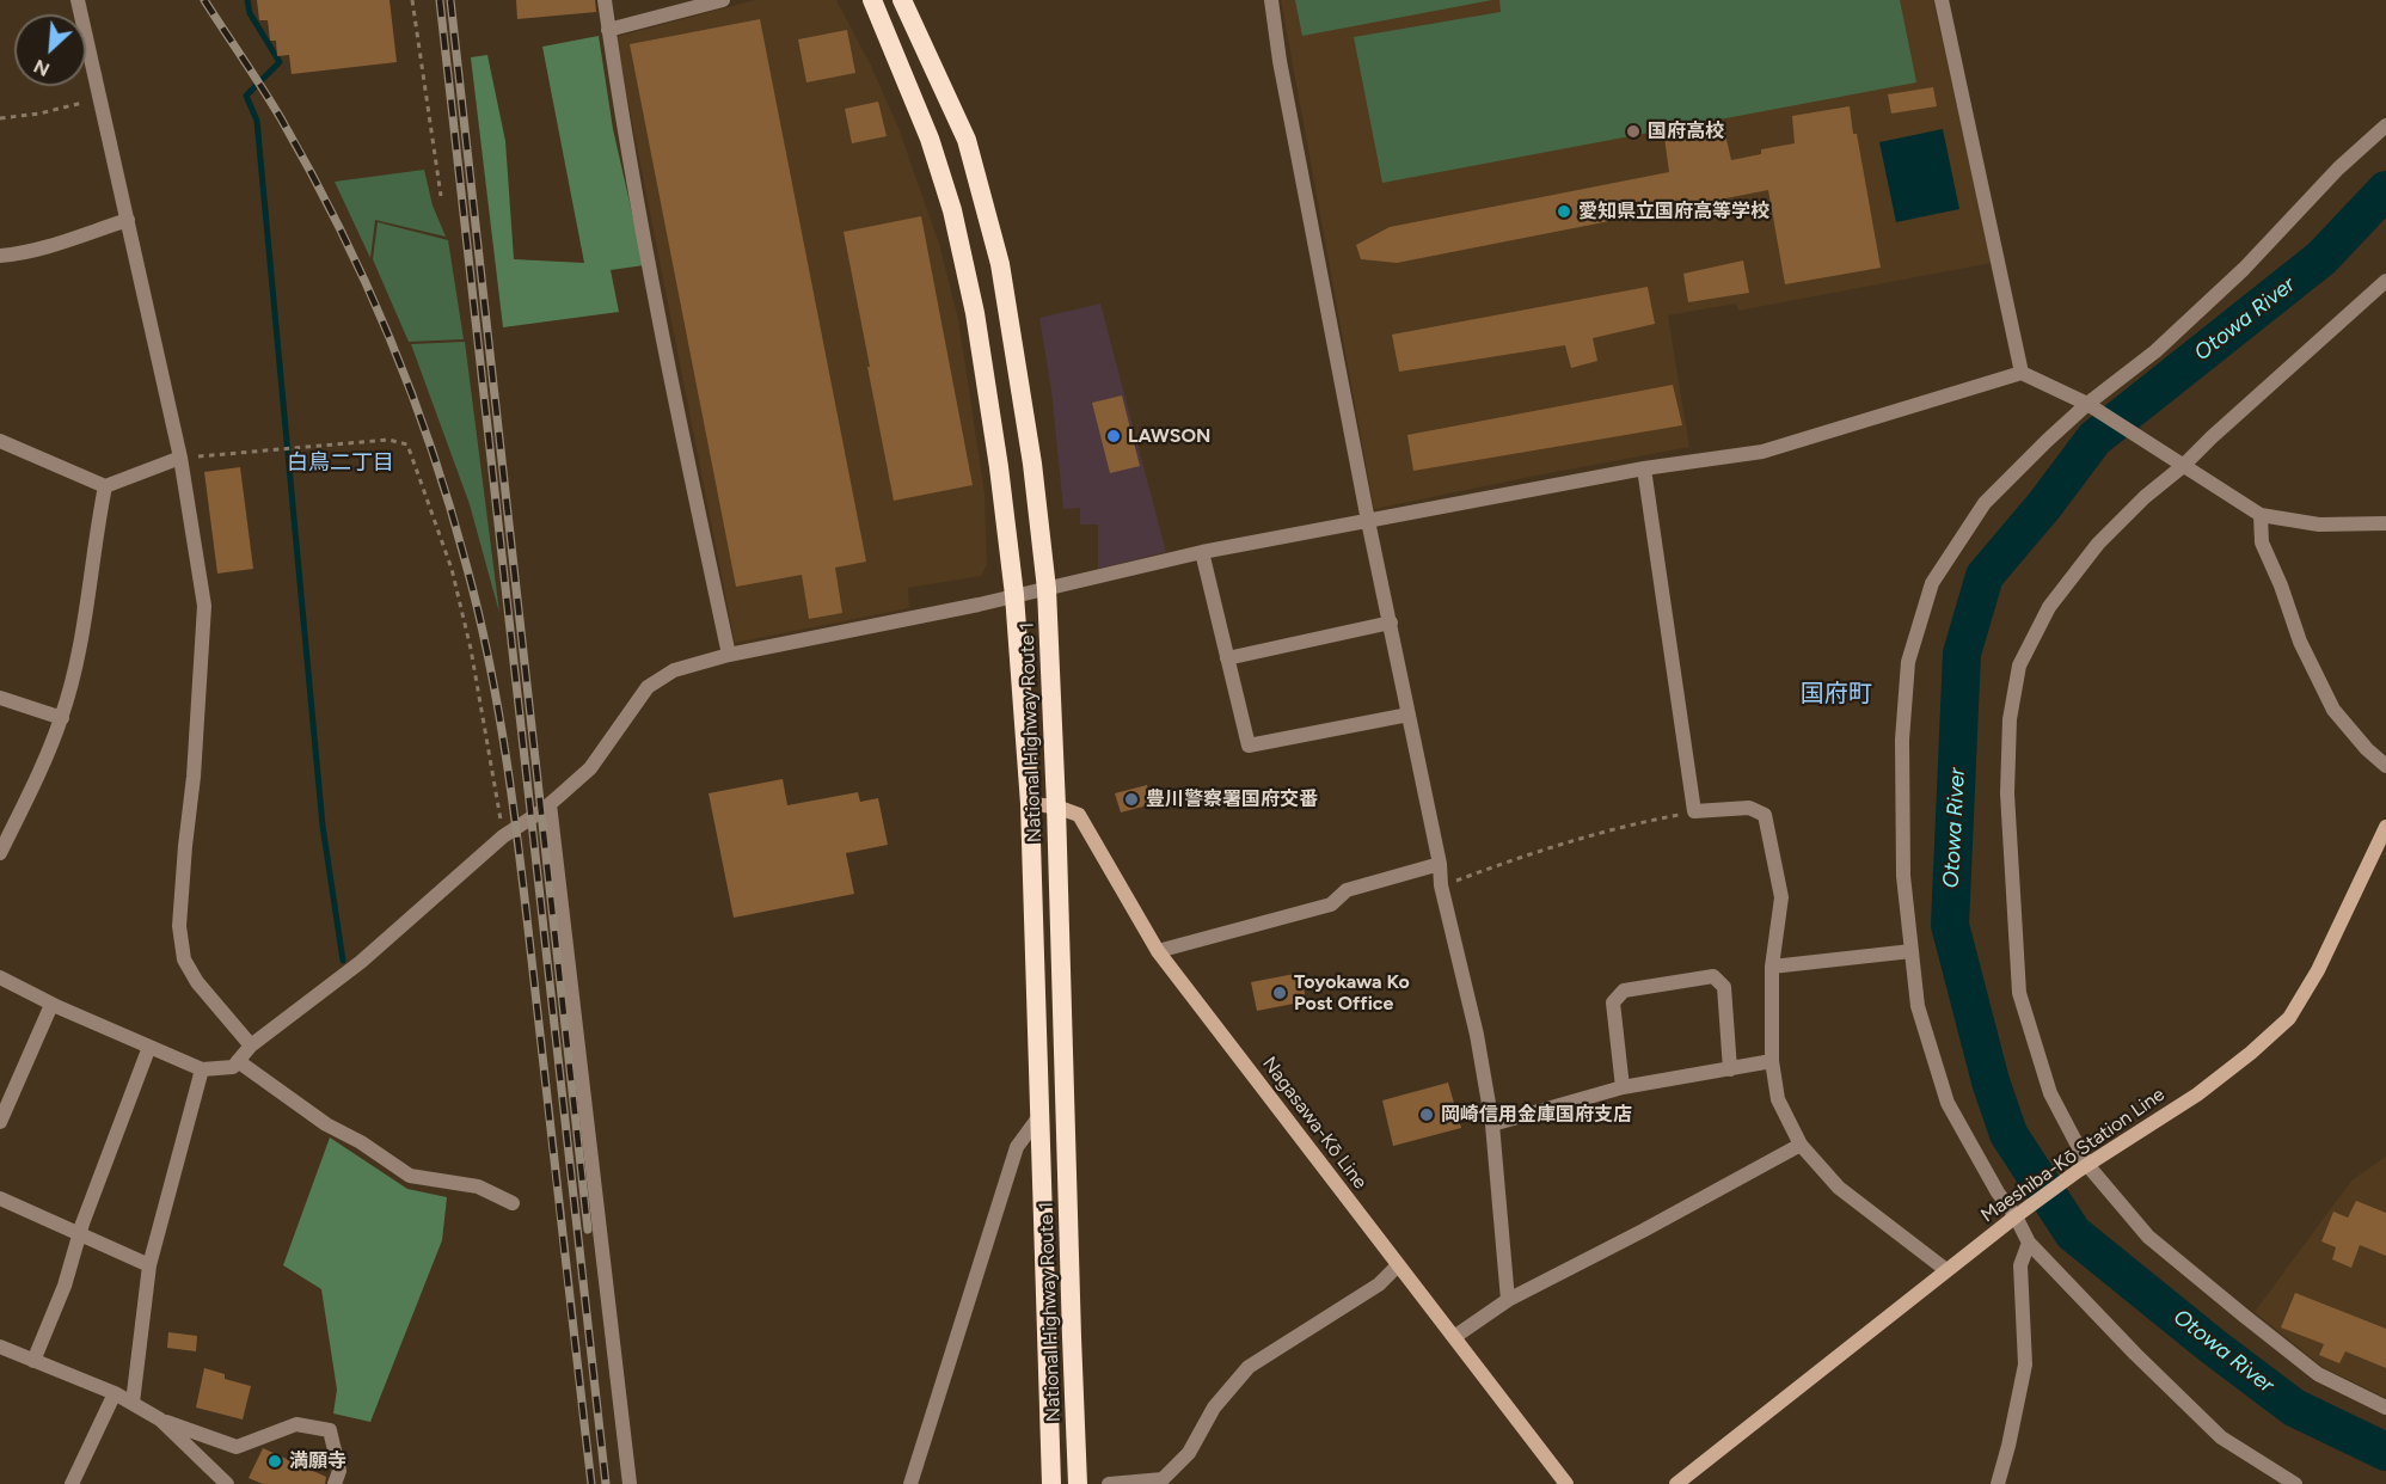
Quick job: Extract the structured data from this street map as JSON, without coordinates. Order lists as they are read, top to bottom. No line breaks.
{"streets":{"highway":["National Highway Route 1"],"main road":["Nagasawa-Kō Line","Maeshiba-Kō Station Line"]},"crossings":[["National Highway Route 1","Nagasawa-Kō Line"]],"districts":["白鳥二丁目","国府町"],"water":["Otowa River"],"places":["国府高校","愛知県立国府高等学校","LAWSON","豊川警察署国府交番","Toyokawa Ko Post Office","岡崎信用金庫国府支店","満願寺"],"north":"bottom left"}
